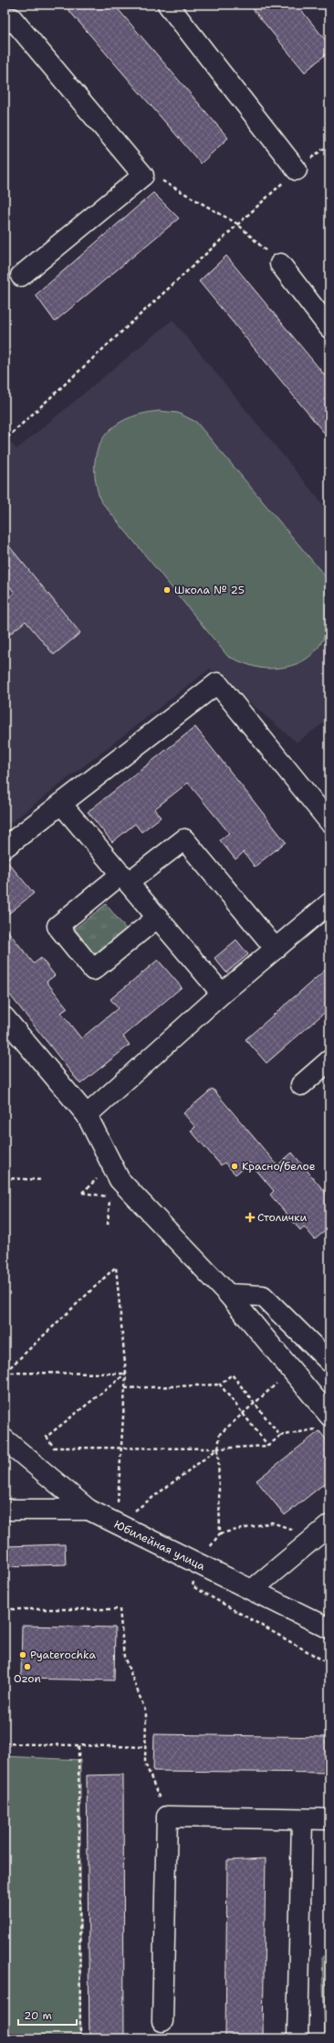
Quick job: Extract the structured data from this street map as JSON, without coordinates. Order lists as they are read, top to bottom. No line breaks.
{"streets":{"street":["Юбилейная улица"]},"places":{"other":["Школа № 25","Красно/белое","Pyaterochka","Ozon"],"health":["Столички"]},"scale_bar":"20 m"}
